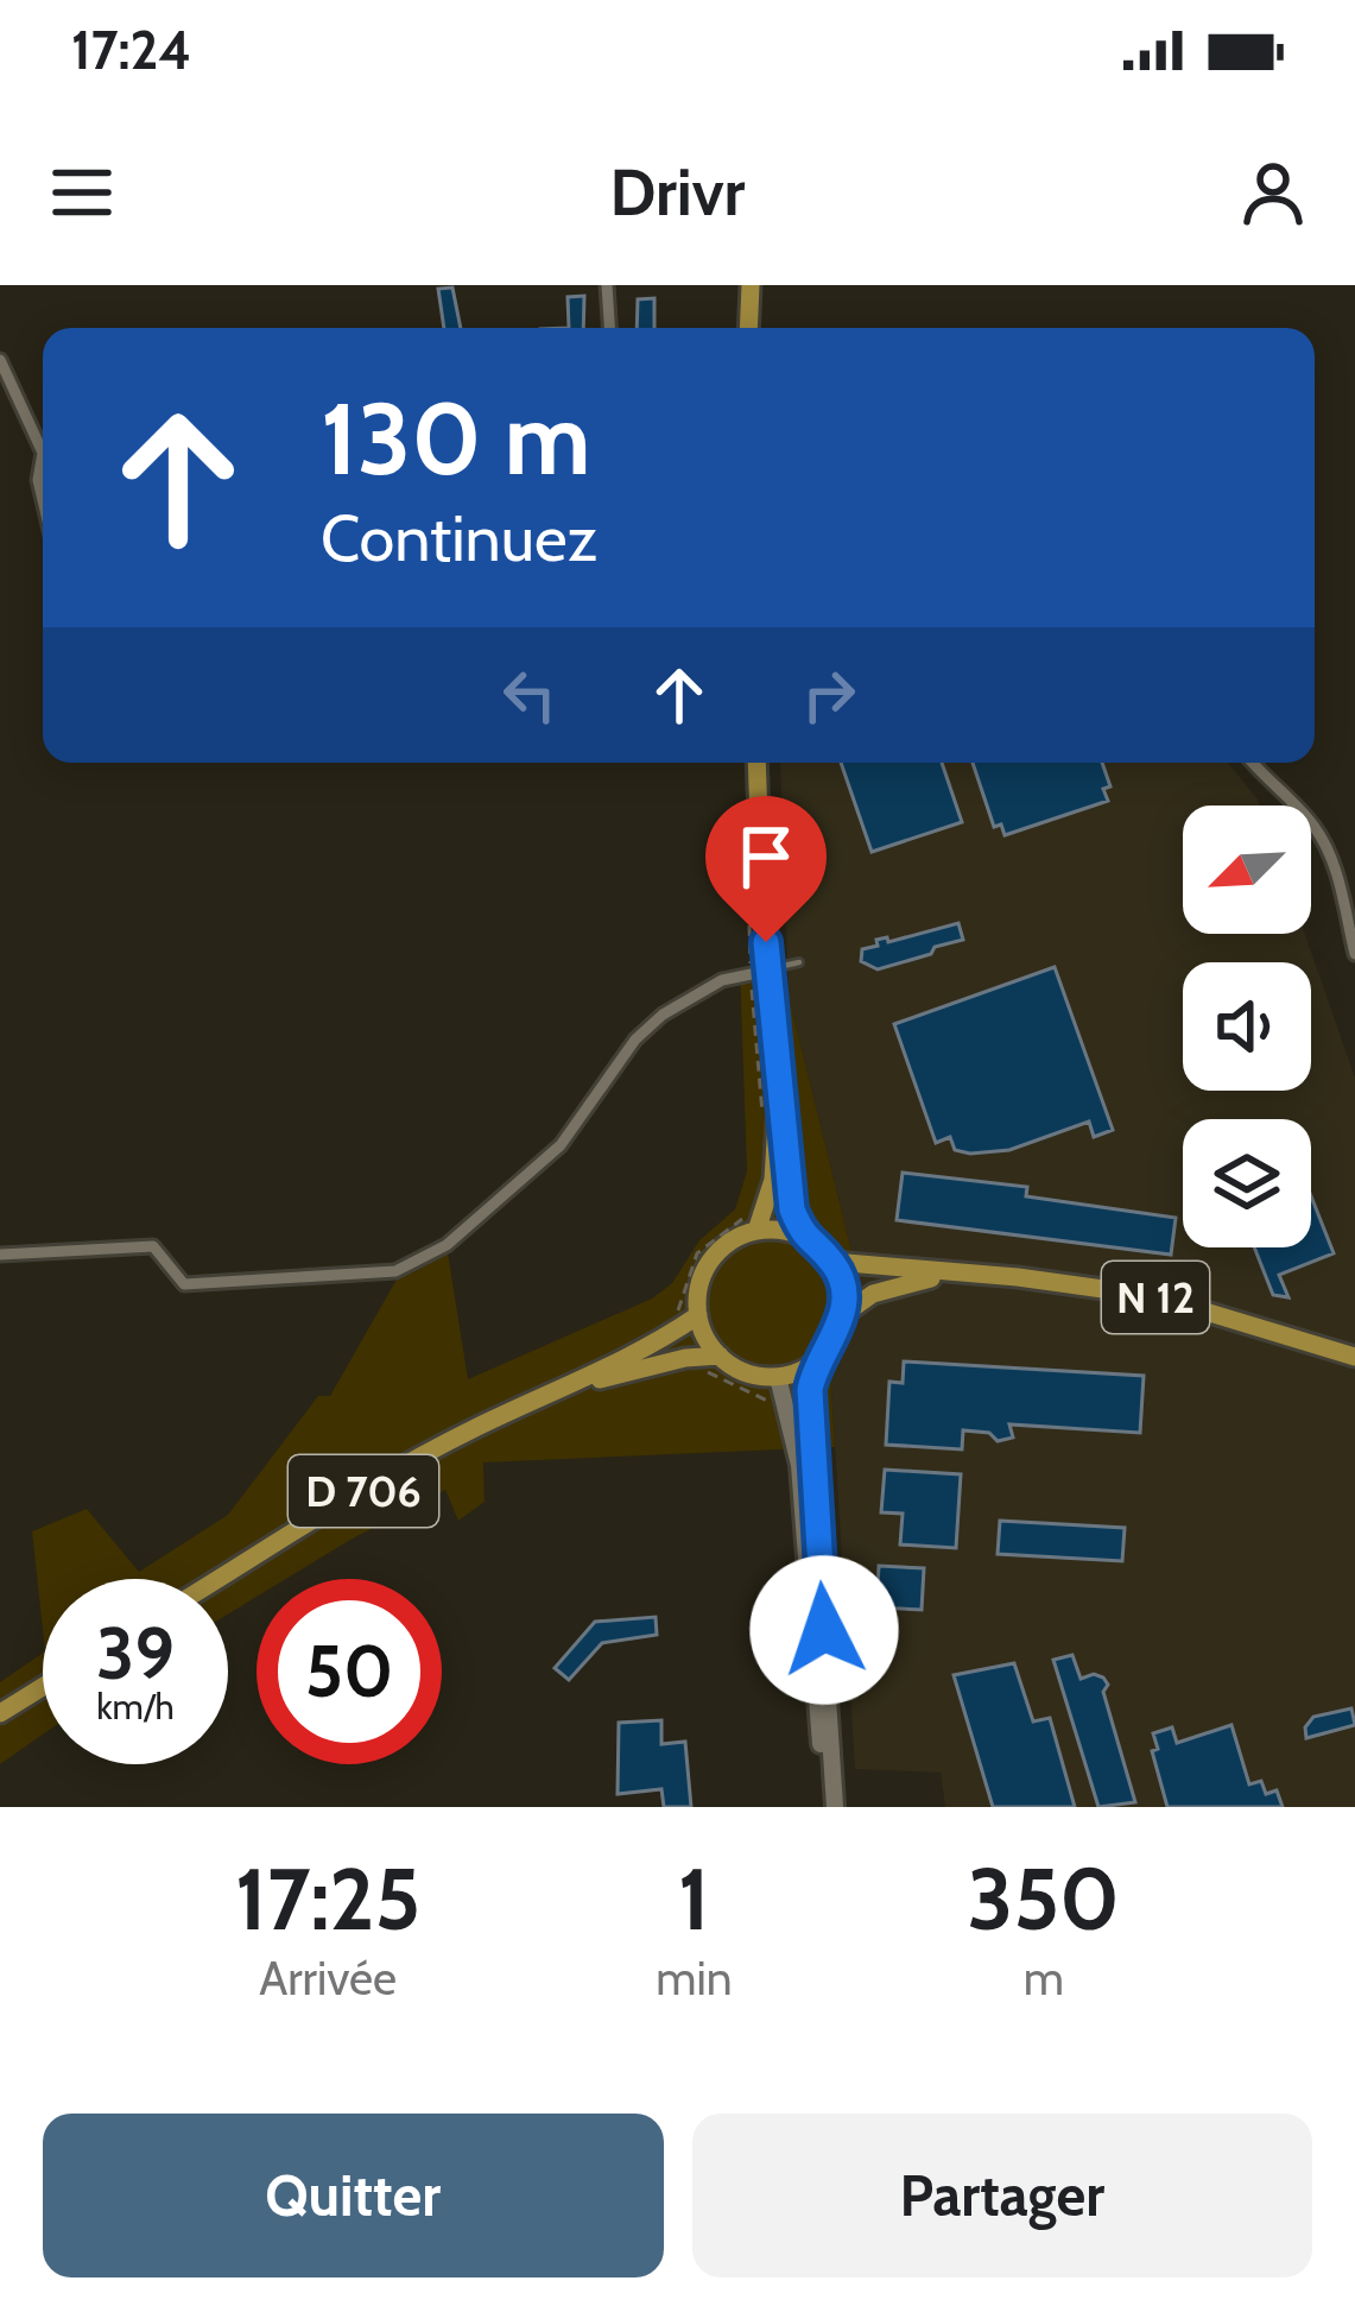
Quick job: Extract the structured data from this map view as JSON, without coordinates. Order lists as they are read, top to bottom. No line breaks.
{"streets":{"main road":["N 12","D 706"]},"crossings":[["N 12","D 706"]],"north":"bottom left","page":{"status":"17:24","header":"Drivr","turn":["130 m","Continuez"],"speed":"39 km/h","limit":"50","eta":["17:25","Arrivée","1","min","350","m"],"buttons":["Quitter","Partager"]}}
